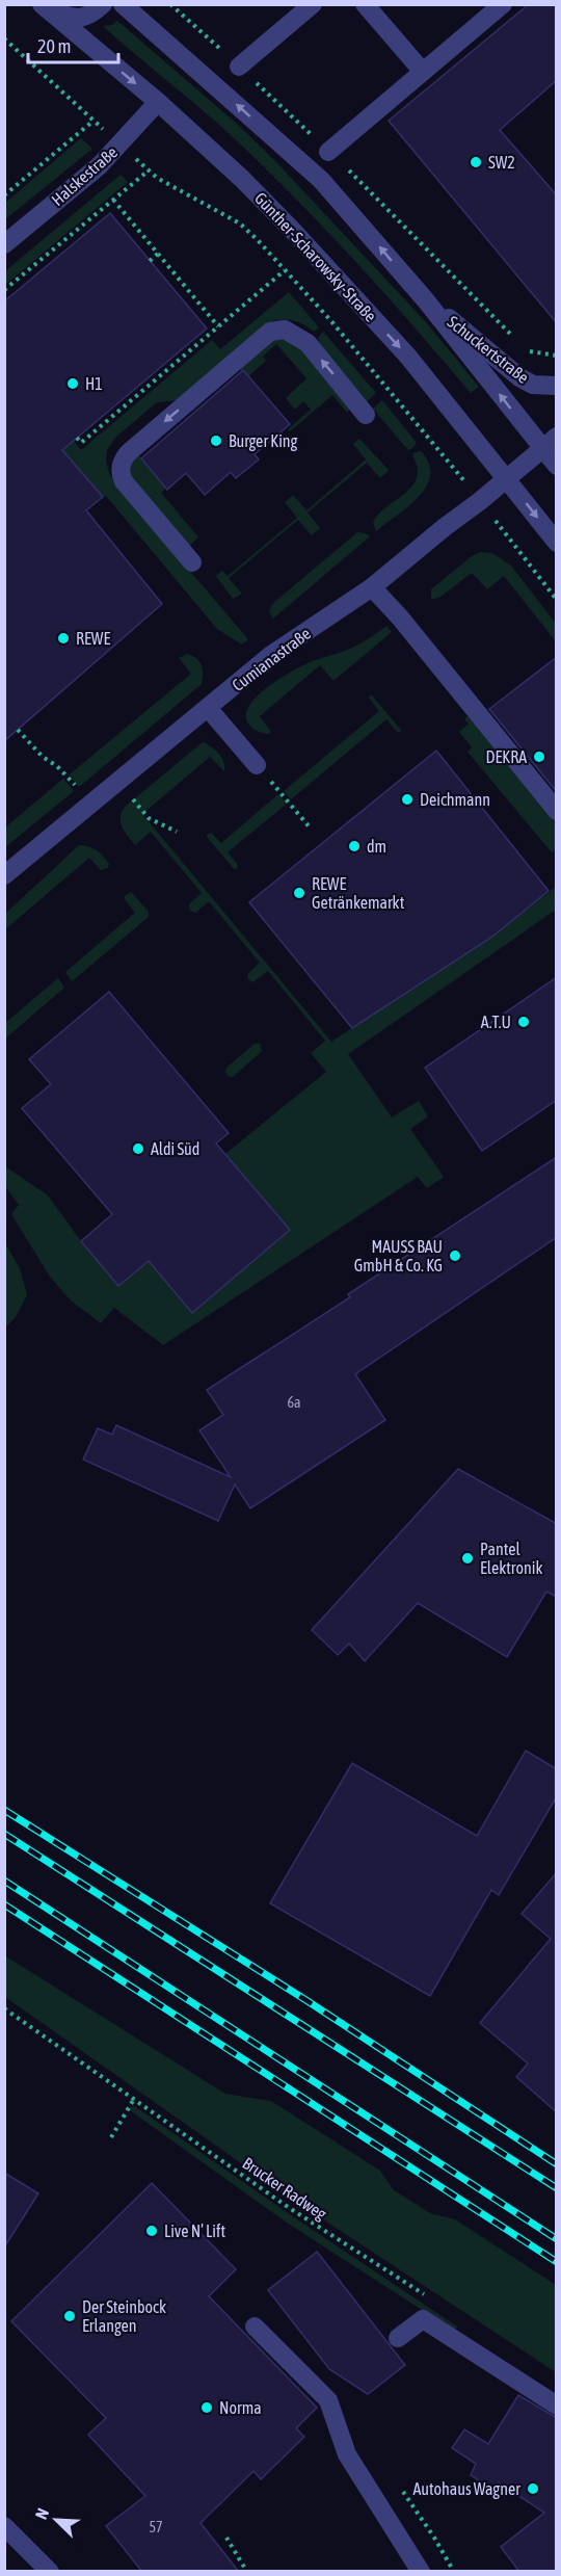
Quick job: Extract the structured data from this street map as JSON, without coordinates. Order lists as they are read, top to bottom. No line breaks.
{"streets":{"street":["Halskestraße","Günther-Scharowsky-Straße","Schuckertstraße","Cumianastraße"],"path":["Brucker Radweg"]},"crossings":[["Halskestraße","Günther-Scharowsky-Straße"],["Günther-Scharowsky-Straße","Cumianastraße"]],"places":["SW2","H1","Burger King","REWE","DEKRA","Deichmann","dm","REWE Getränkemarkt","A.T.U","Aldi Süd","MAUSS BAU GmbH & Co. KG","Pantel Elektronik","Live N’ Lift","Der Steinbock Erlangen","Norma","Autohaus Wagner"],"house_numbers":["6a","57"],"scale_bar":"20 m","north":"top left"}
